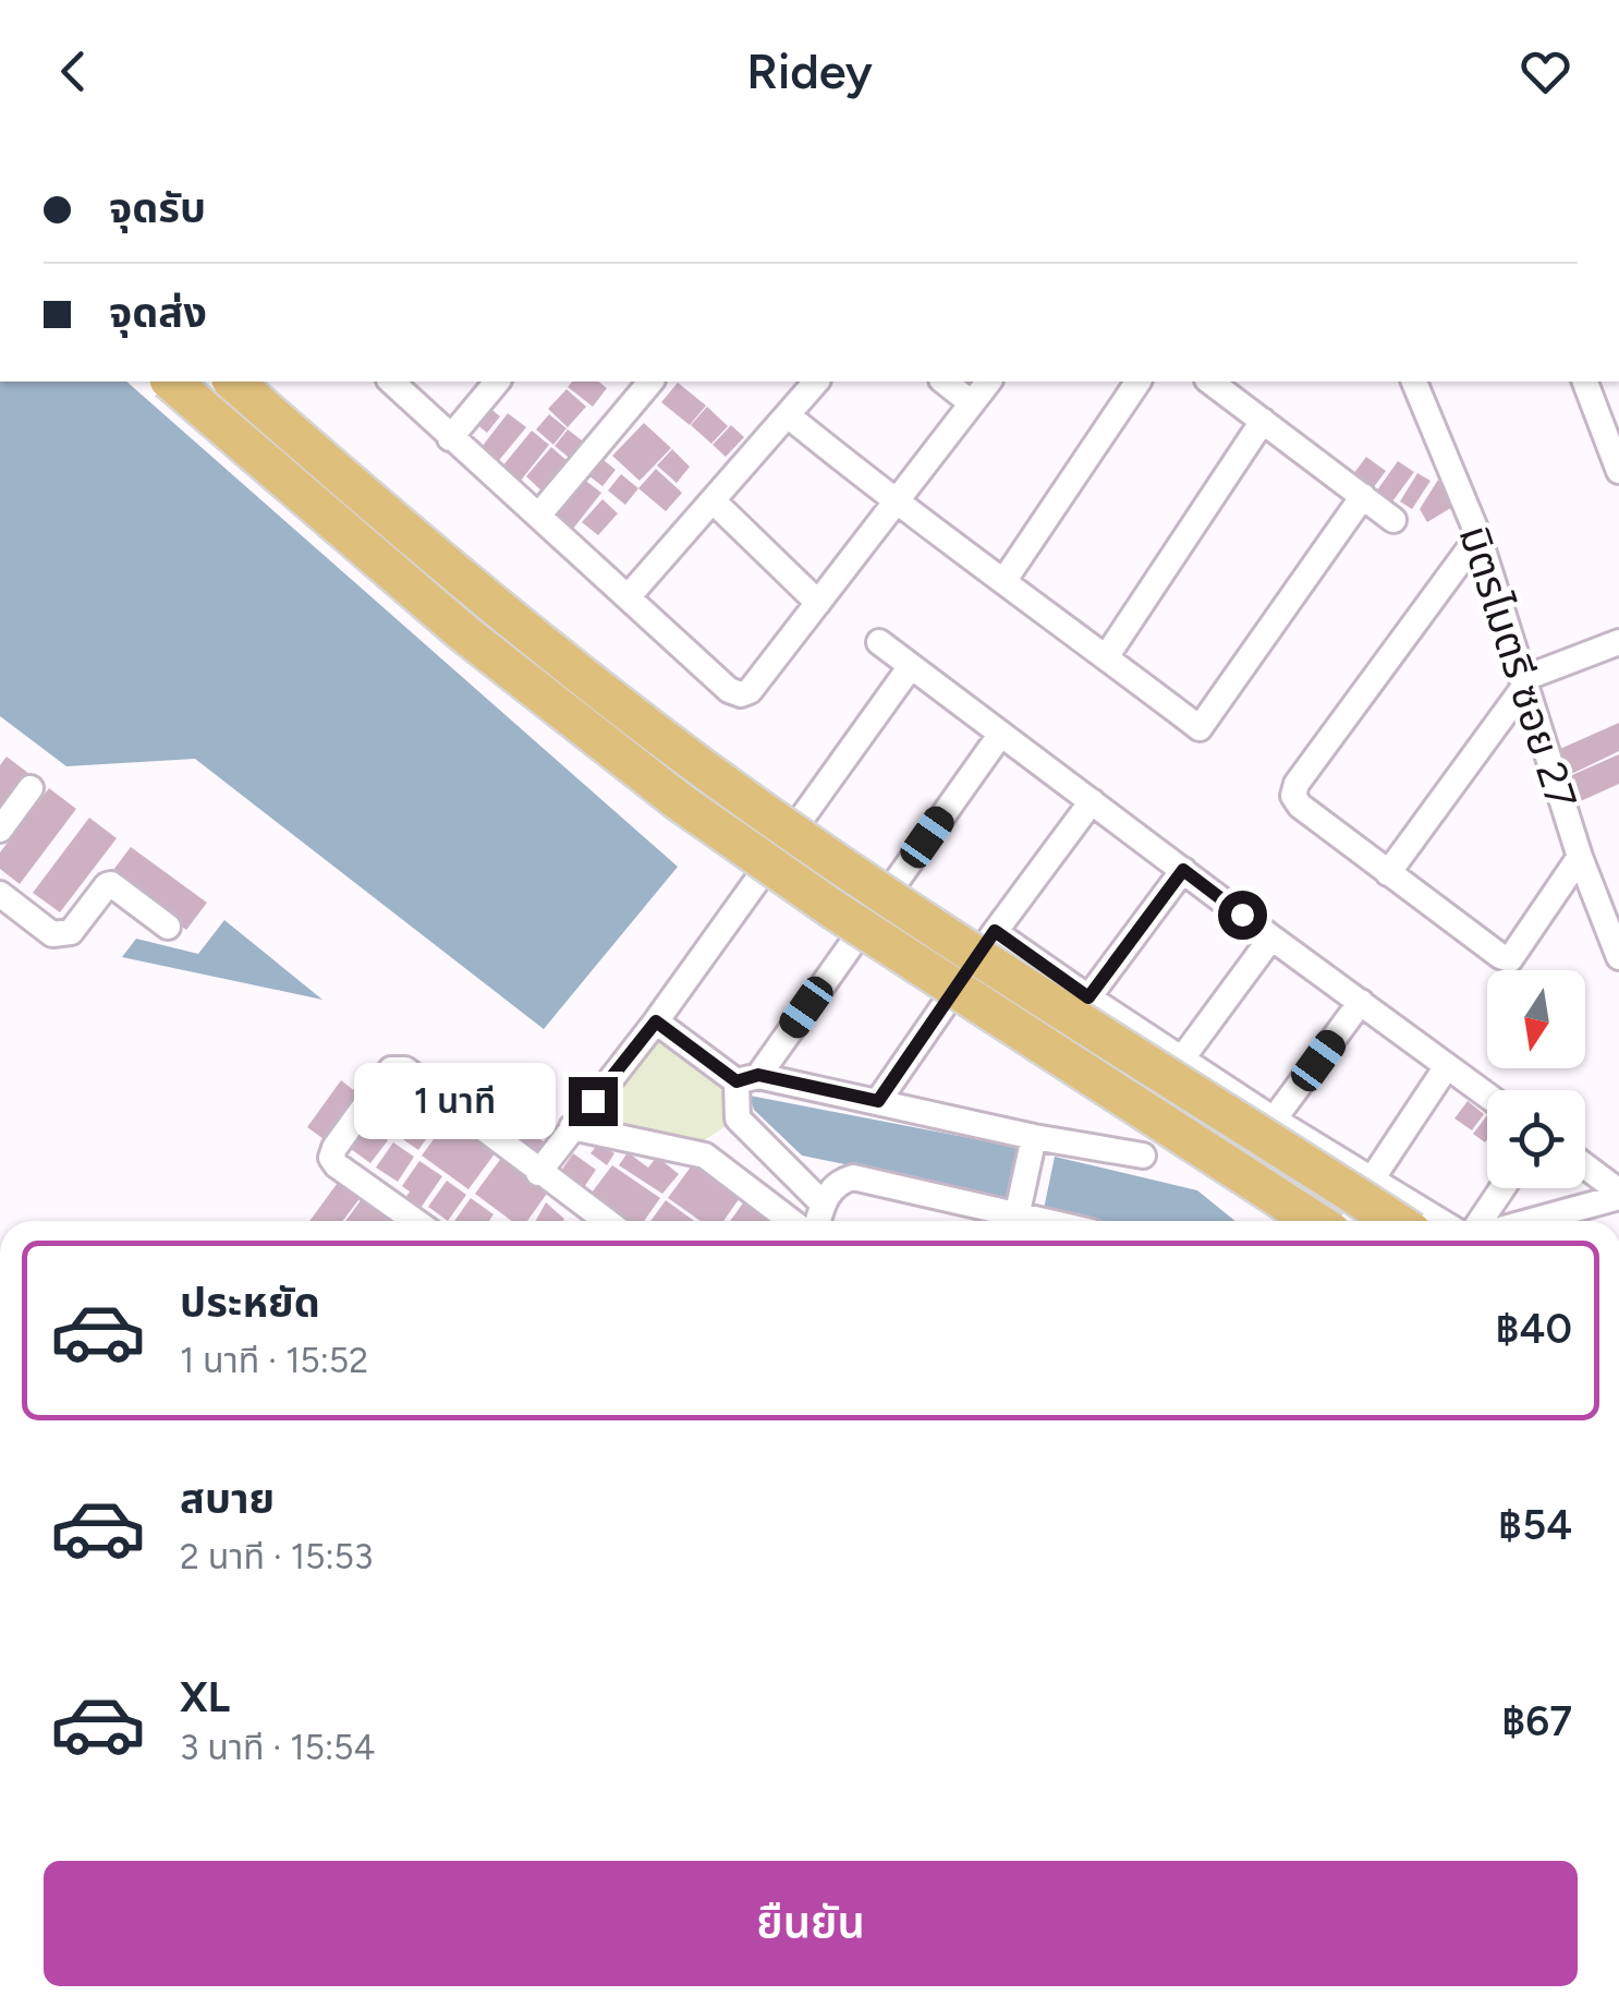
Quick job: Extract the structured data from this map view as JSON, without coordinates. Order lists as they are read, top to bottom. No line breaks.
{"streets":{"street":["มิตรไมตรี ซอย 27"]},"north":"bottom","page":{"header":"Ridey","banner":["จุดรับ","จุดส่ง"],"bubble":"1 นาที","list":[{"name":"ประหยัด","note":"1 นาที · 15:52","value":"฿40"},{"name":"สบาย","note":"2 นาที · 15:53","value":"฿54"},{"name":"XL","note":"3 นาที · 15:54","value":"฿67"}],"buttons":"ยืนยัน"}}
